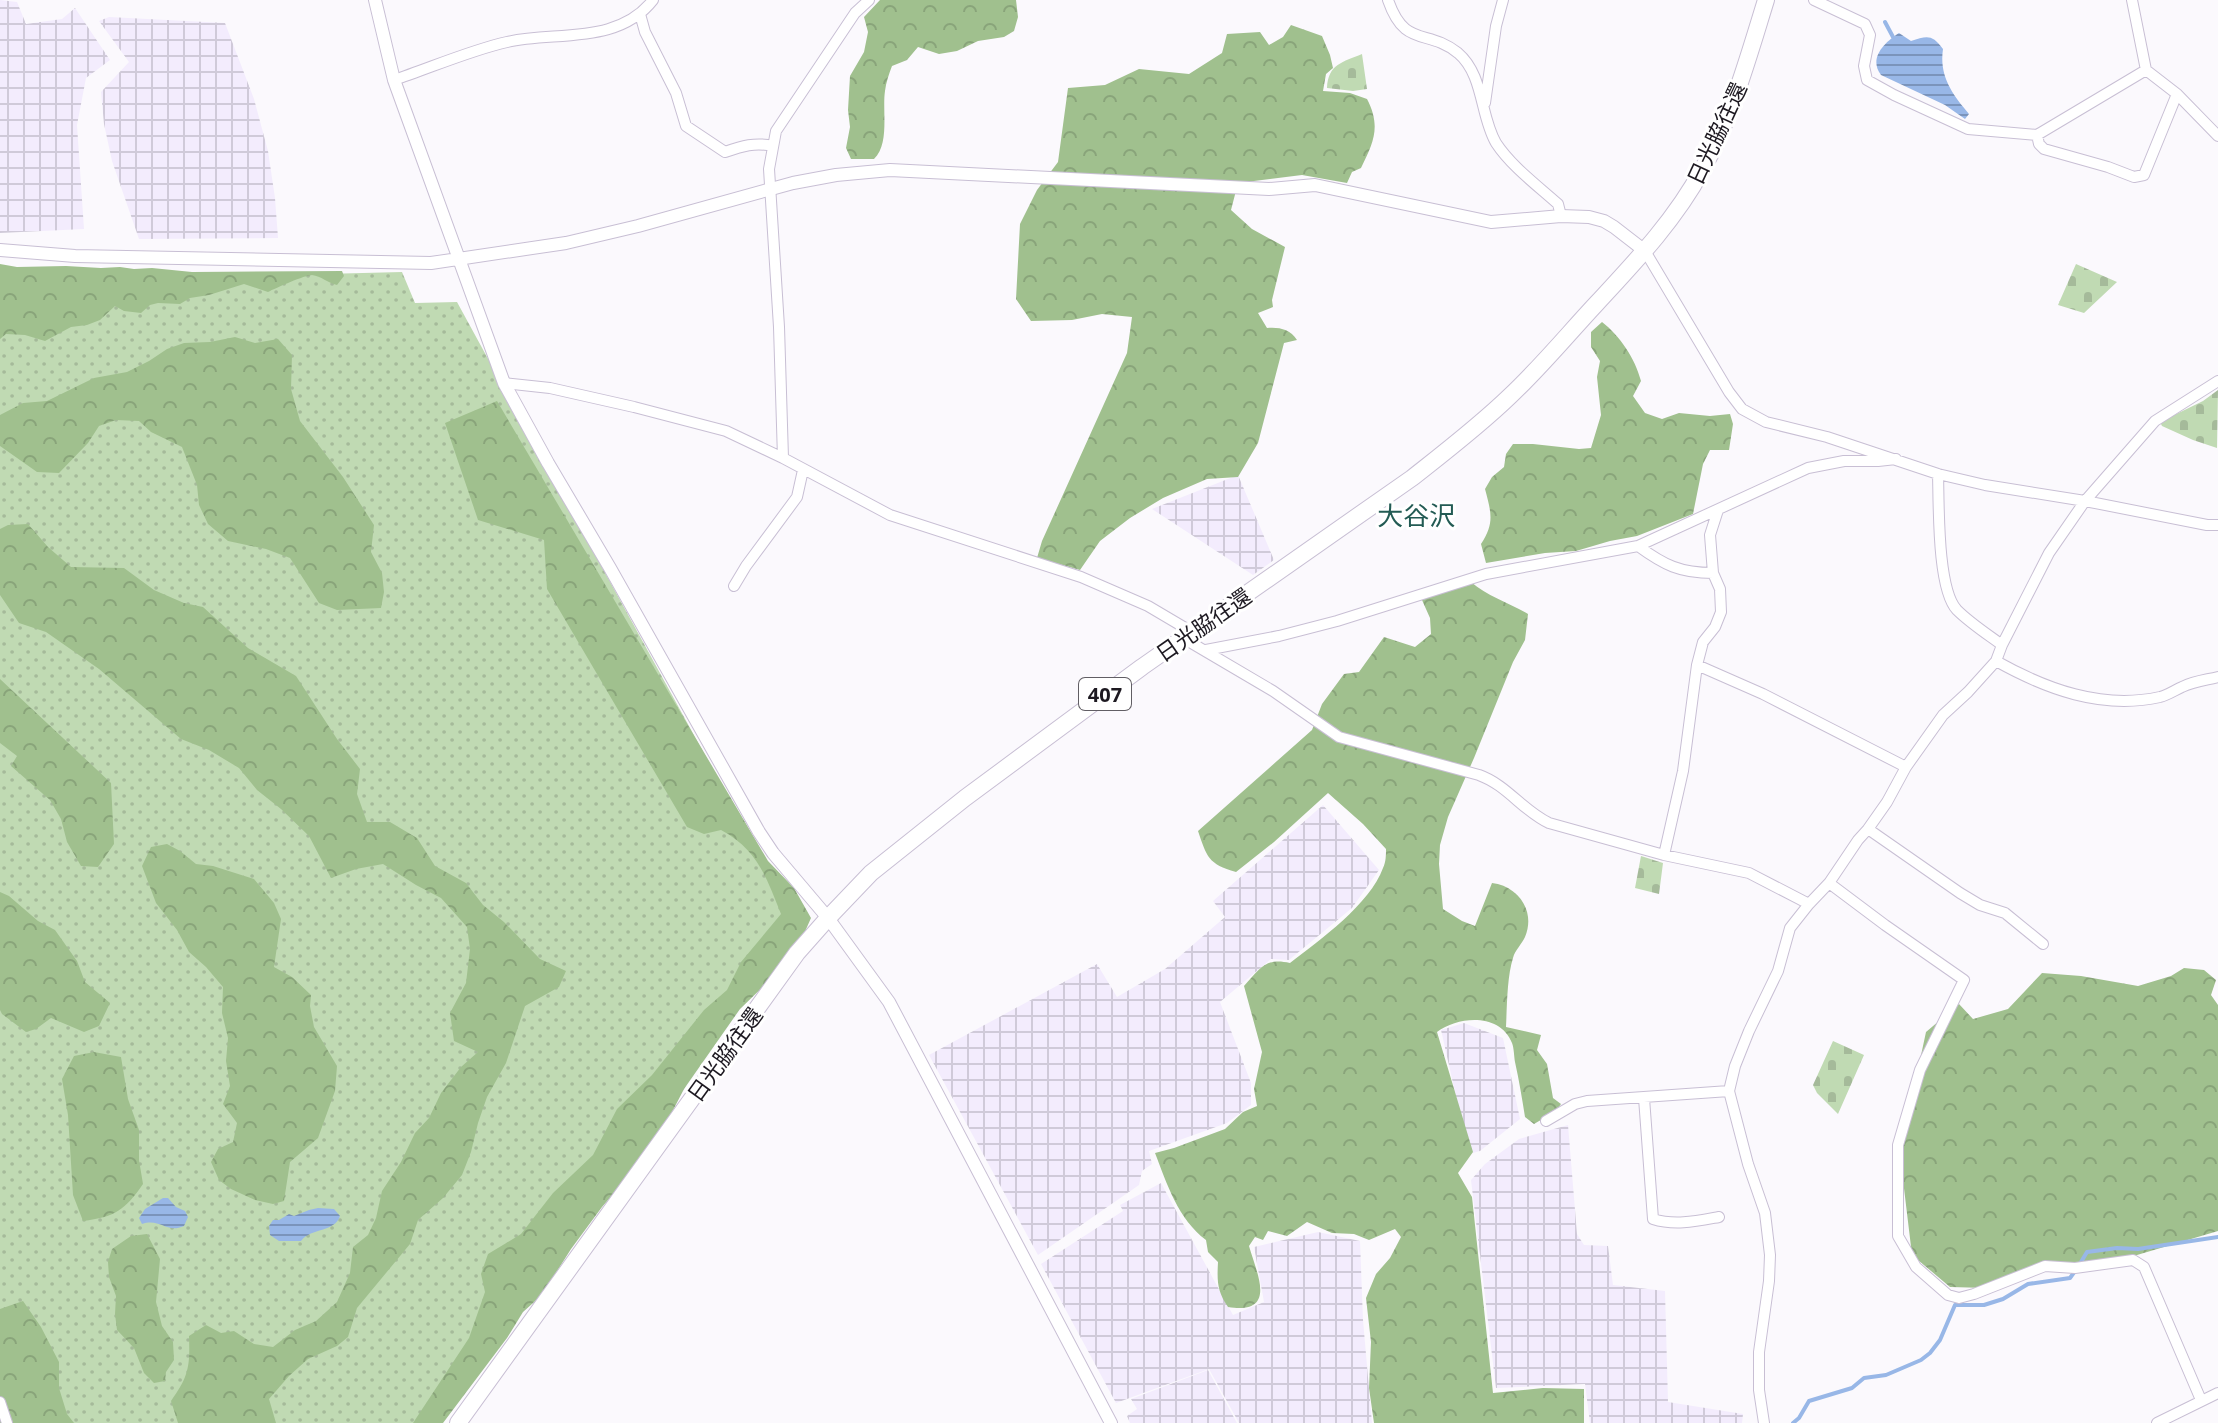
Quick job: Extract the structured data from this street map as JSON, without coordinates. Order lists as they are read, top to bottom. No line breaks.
{"streets":{"highway":["日光脇往還","407"]},"districts":["大谷沢"]}
